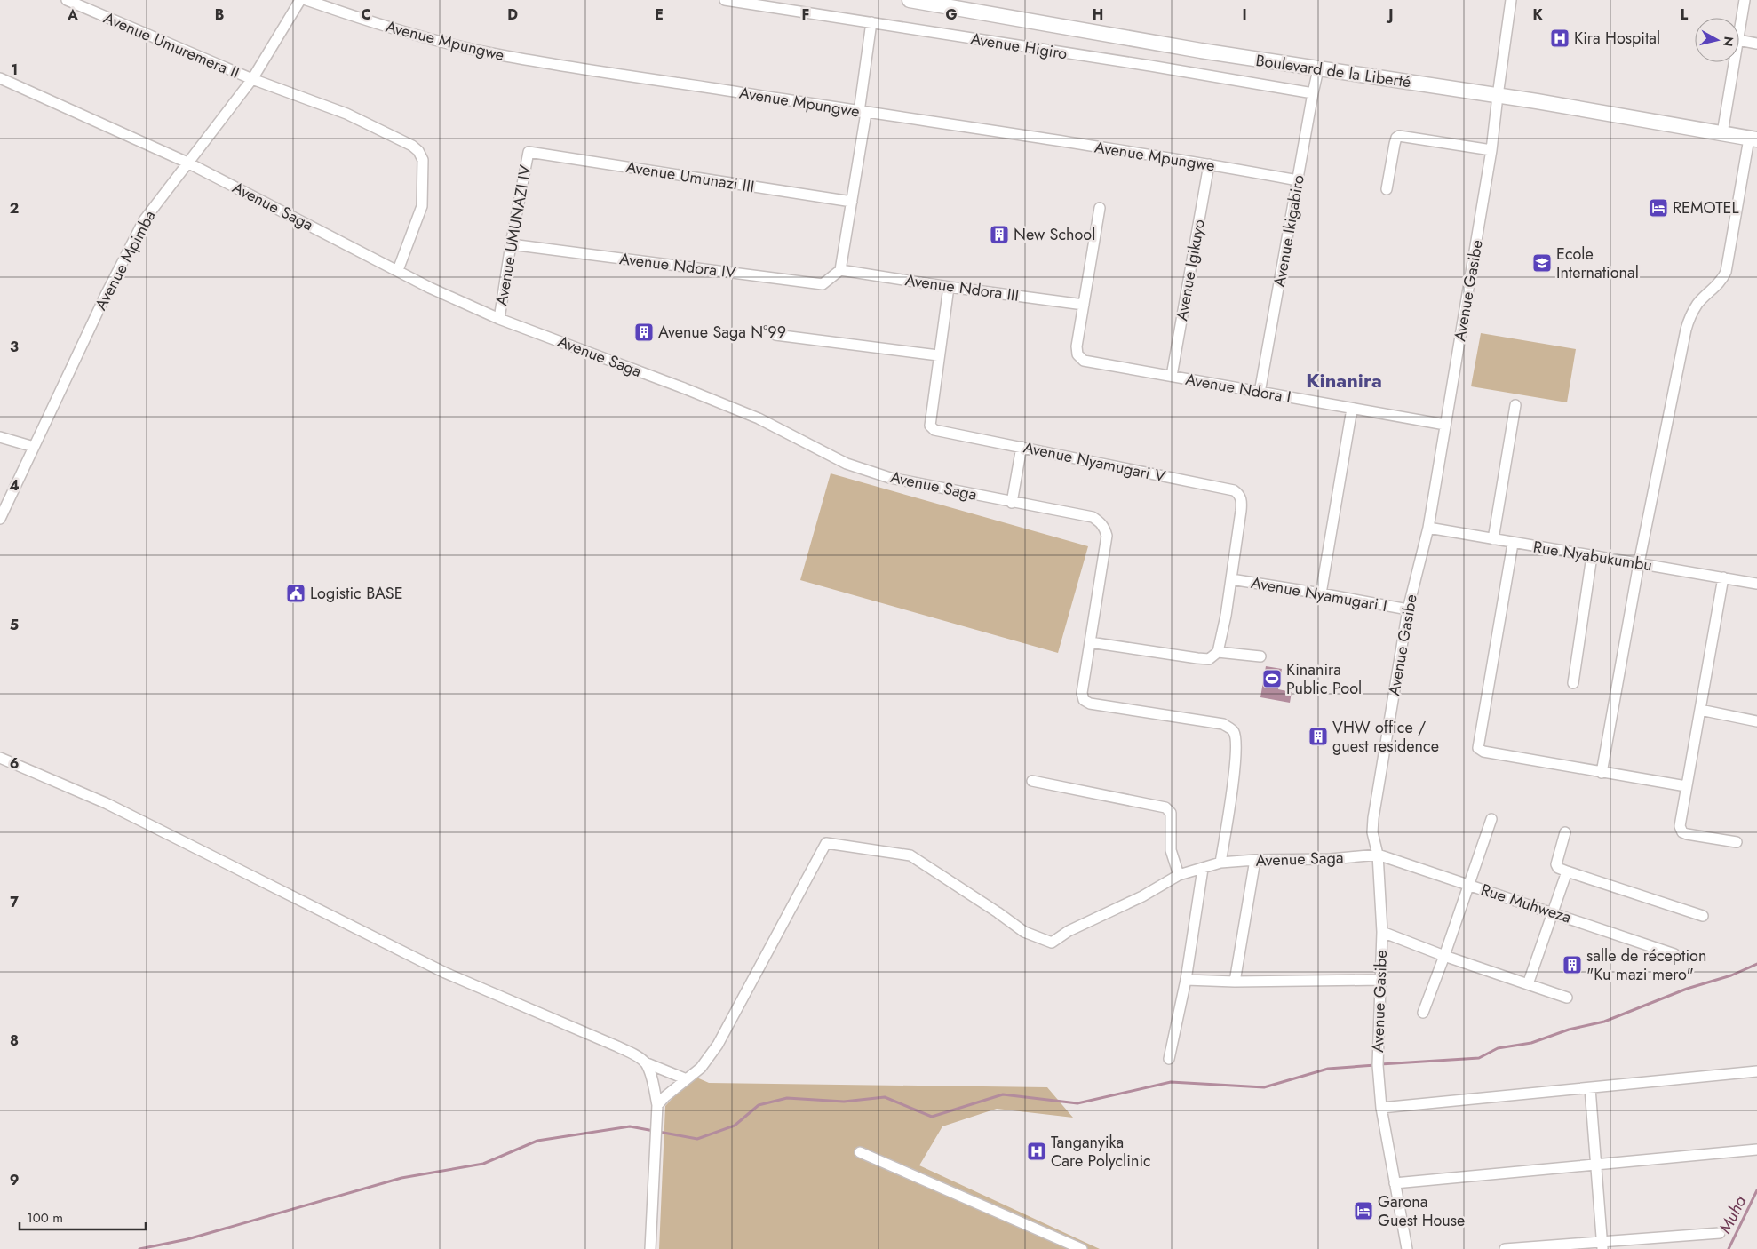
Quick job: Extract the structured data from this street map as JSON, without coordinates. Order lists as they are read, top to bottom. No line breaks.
{"streets":{"highway":["Boulevard de la Liberté"],"street":["Avenue Mpungwe","Avenue Umuremera II","Avenue Higiro","Avenue Umunazi III","Avenue Saga","Avenue Ikigabiro","Avenue UMUNAZI IV","Avenue Mpimba","Avenue Ndora IV","Avenue Igikuyo","Avenue Ndora III","Avenue Gasibe","Avenue Ndora I","Avenue Nyamugari V","Rue Nyabukumbu","Avenue Nyamugari I","Rue Muhweza"]},"crossings":[["Avenue Mpungwe","Avenue Ikigabiro"],["Avenue Mpungwe","Avenue Igikuyo"],["Avenue Umuremera II","Avenue Saga"],["Avenue Umuremera II","Avenue Mpimba"],["Avenue Higiro","Avenue Ikigabiro"],["Boulevard de la Liberté","Avenue Ikigabiro"],["Boulevard de la Liberté","Avenue Gasibe"],["Avenue Umunazi III","Avenue UMUNAZI IV"],["Avenue Saga","Avenue UMUNAZI IV"],["Avenue Saga","Avenue Mpimba"],["Avenue Saga","Avenue Gasibe"],["Avenue Saga","Rue Muhweza"],["Avenue Ikigabiro","Avenue Ndora I"],["Avenue UMUNAZI IV","Avenue Ndora IV"],["Avenue Ndora IV","Avenue Ndora III"],["Avenue Igikuyo","Avenue Ndora I"],["Avenue Ndora III","Avenue Ndora I"],["Avenue Ndora III","Avenue Nyamugari V"],["Avenue Gasibe","Avenue Ndora I"],["Avenue Gasibe","Rue Nyabukumbu"],["Avenue Gasibe","Avenue Nyamugari I"],["Avenue Gasibe","Rue Muhweza"],["Avenue Nyamugari V","Avenue Nyamugari I"]],"districts":["Kinanira"],"water":["Muha"],"places":{"hospital":["Kira Hospital","Tanganyika Care Polyclinic"],"hotel":["REMOTEL","Garona Guest House"],"building":["New School","Avenue Saga N°99","VHW office / guest residence","salle de réception \"Ku mazi mero\""],"school or university":["Ecole International"],"public building":["Logistic BASE"],"sports":["Kinanira Public Pool"]},"scale_bar":"100 m","north":"right","grid":{"columns":["A","B","C","D","E","F","G","H","I","J","K","L"],"rows":["1","2","3","4","5","6","7","8","9"]}}
